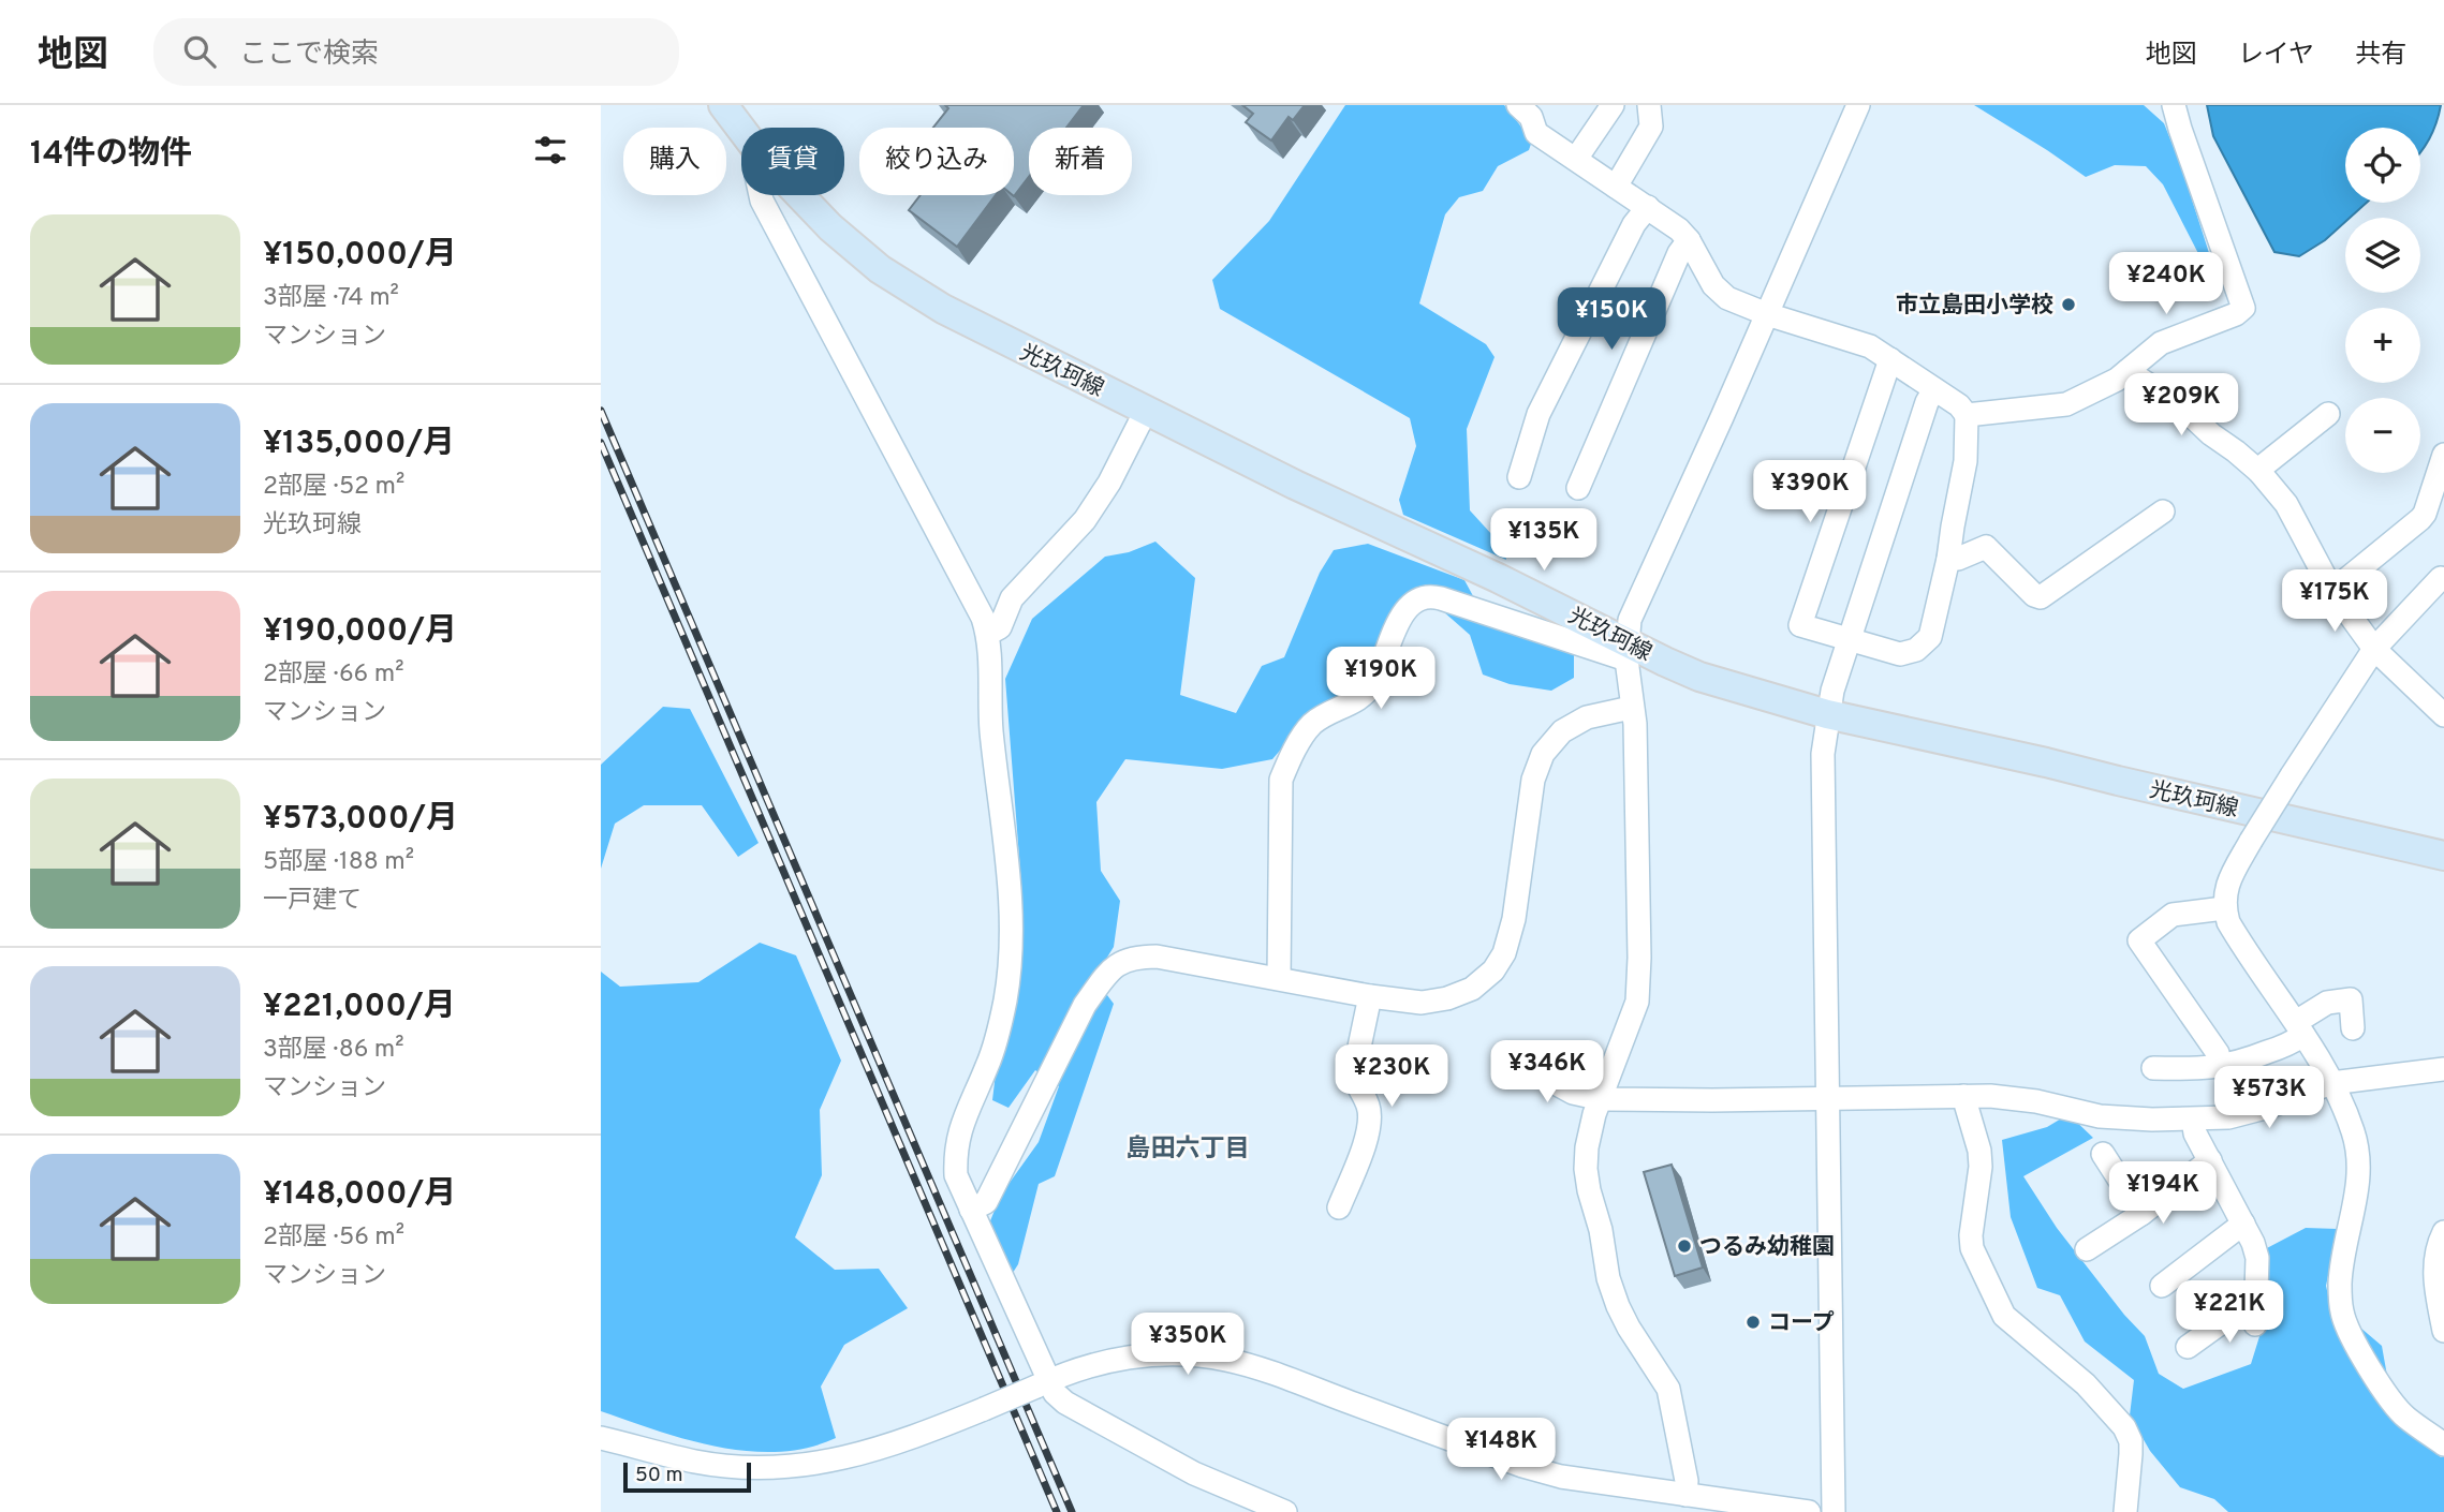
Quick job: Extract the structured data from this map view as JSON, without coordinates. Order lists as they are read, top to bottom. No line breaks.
{"streets":{"main road":["光玖珂線"]},"districts":["島田六丁目"],"places":["市立島田小学校","つるみ幼稚園","コープ"],"scale_bar":"50 m","page":{"header":"地図","search":"ここで検索","nav":["地図","レイヤ","共有"],"heading":"14件の物件","map_buttons":["+","−"],"chip":["購入","賃貸","絞り込み","新着"],"list":[{"name":"¥150,000/月","note":"3部屋 · 74 m² · マンション"},{"name":"¥135,000/月","note":"2部屋 · 52 m² · 光玖珂線"},{"name":"¥190,000/月","note":"2部屋 · 66 m² · マンション"},{"name":"¥573,000/月","note":"5部屋 · 188 m² · 一戸建て"},{"name":"¥221,000/月","note":"3部屋 · 86 m² · マンション"},{"name":"¥148,000/月","note":"2部屋 · 56 m² · マンション"}],"price":["¥240K","¥150K","¥209K","¥390K","¥135K","¥175K","¥190K","¥346K","¥230K","¥573K","¥194K","¥221K","¥350K","¥148K"],"scale":"50 m"}}
